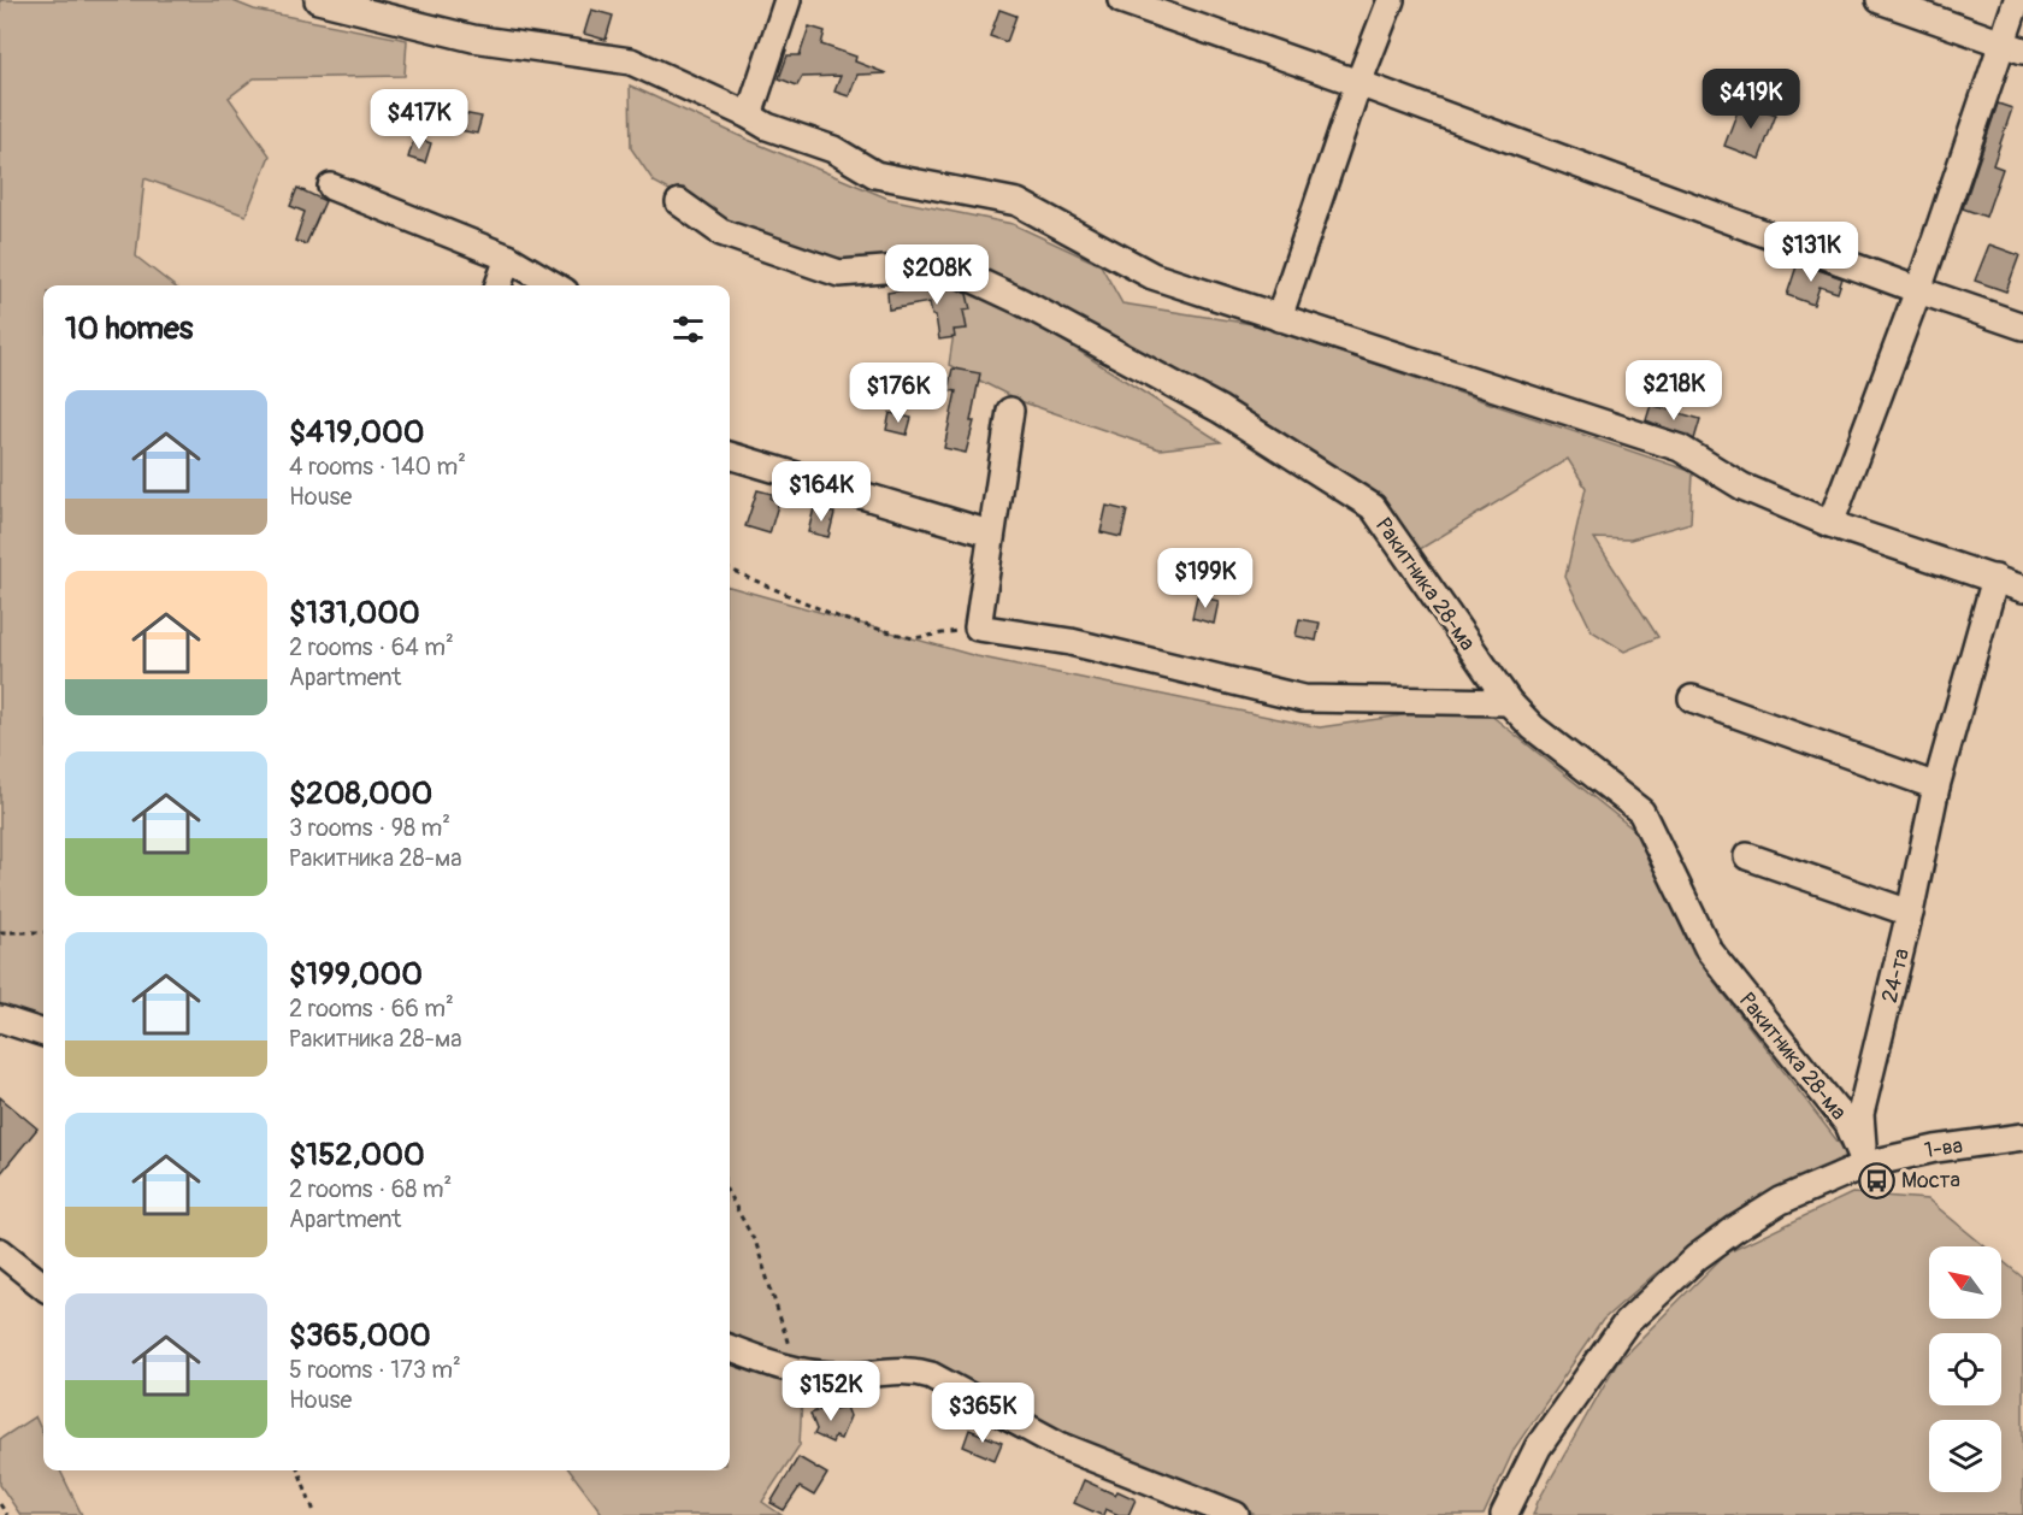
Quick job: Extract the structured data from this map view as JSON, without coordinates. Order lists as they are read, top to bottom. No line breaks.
{"streets":{"street":["Ракитника 28-ма","24-та","1-ва"]},"crossings":[["Ракитника 28-ма","24-та"],["Ракитника 28-ма","1-ва"],["24-та","1-ва"]],"places":{"bus stop":["Моста"]},"north":"top left","page":{"price":["$419K","$417K","$131K","$208K","$218K","$176K","$164K","$199K","$152K","$365K"],"heading":"10 homes","list":[{"name":"$419,000","note":"4 rooms · 140 m² · House"},{"name":"$131,000","note":"2 rooms · 64 m² · Apartment"},{"name":"$208,000","note":"3 rooms · 98 m² · Ракитника 28-ма"},{"name":"$199,000","note":"2 rooms · 66 m² · Ракитника 28-ма"},{"name":"$152,000","note":"2 rooms · 68 m² · Apartment"},{"name":"$365,000","note":"5 rooms · 173 m² · House"}]}}
